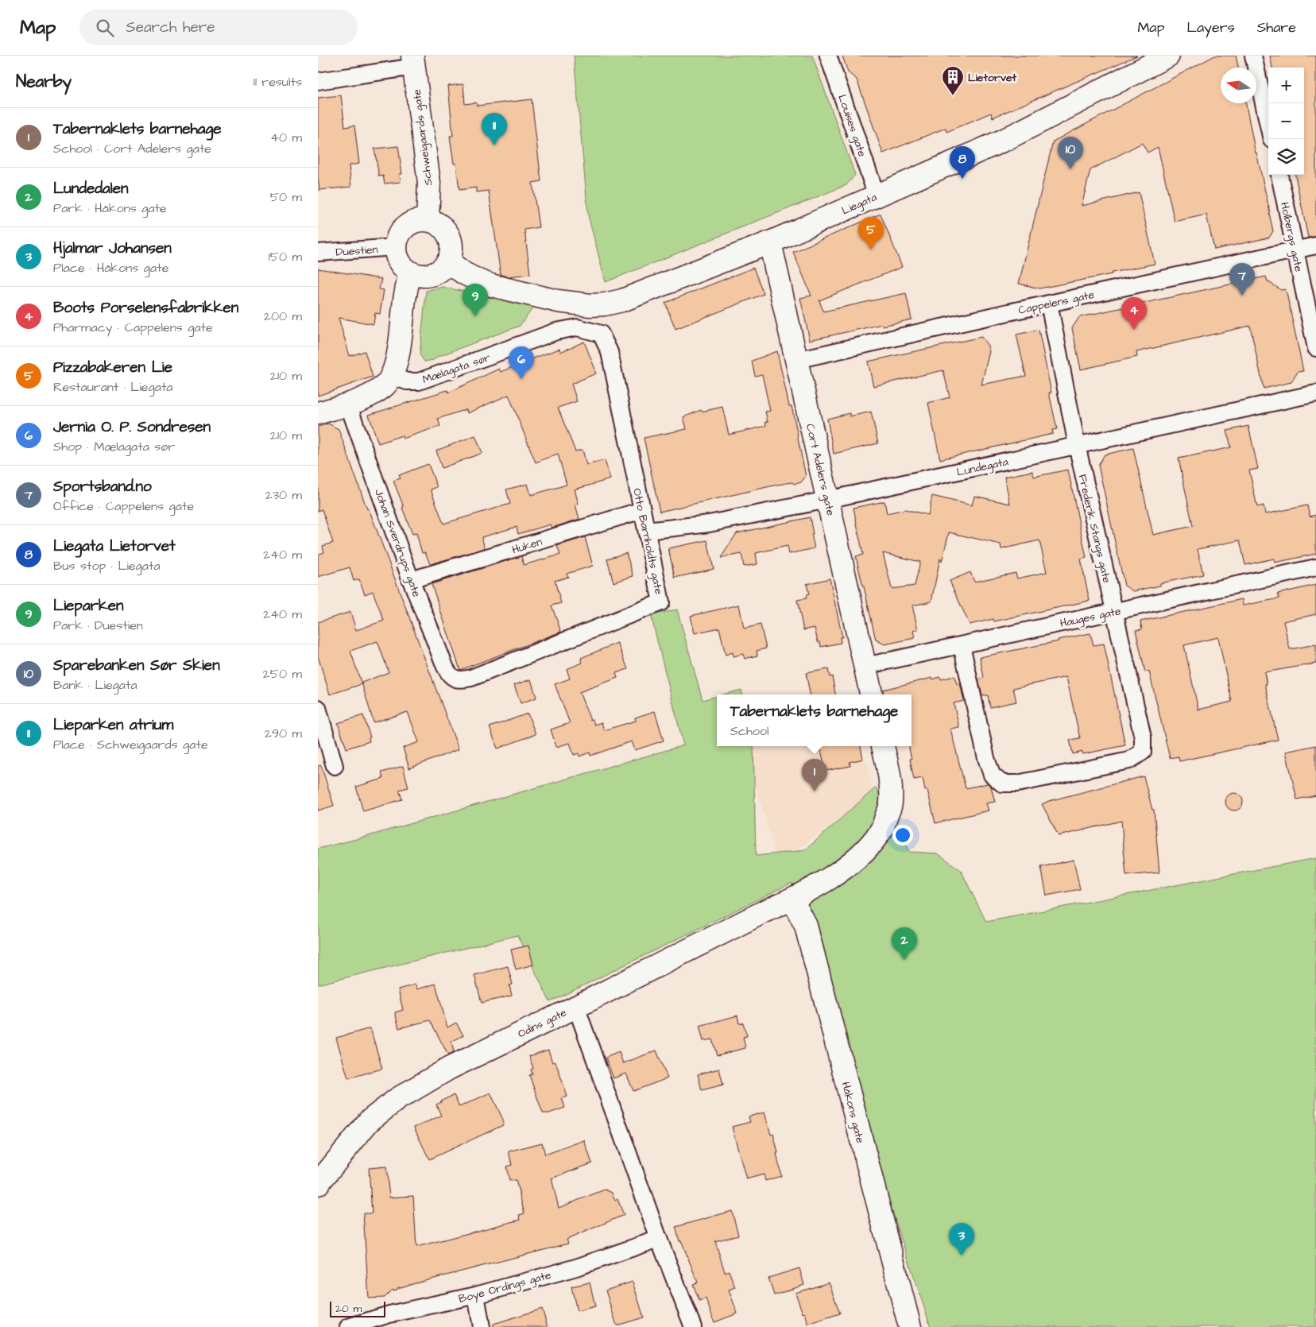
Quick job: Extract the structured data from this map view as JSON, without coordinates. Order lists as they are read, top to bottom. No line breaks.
{"streets":{"street":["Louises gate","Schweigaards gate","Liegata","Holbergs gate","Duestien","Cappelens gate","Mælagata sør","Lundegata","Cort Adelers gate","Frederik Stangs gate","Otto Barnholdts gate","Johan Sverdrups gate","Huken","Hauges gate","Odins gate","Håkons gate","Boye Ordings gate"]},"crossings":[["Louises gate","Liegata"],["Schweigaards gate","Liegata"],["Schweigaards gate","Duestien"],["Liegata","Duestien"],["Liegata","Cort Adelers gate"],["Holbergs gate","Cappelens gate"],["Cappelens gate","Cort Adelers gate"],["Cappelens gate","Frederik Stangs gate"],["Mælagata sør","Otto Barnholdts gate"],["Lundegata","Cort Adelers gate"],["Lundegata","Frederik Stangs gate"],["Lundegata","Otto Barnholdts gate"],["Cort Adelers gate","Hauges gate"],["Frederik Stangs gate","Hauges gate"],["Otto Barnholdts gate","Johan Sverdrups gate"],["Otto Barnholdts gate","Huken"],["Johan Sverdrups gate","Huken"],["Odins gate","Håkons gate"]],"places":{"building":["Lietorvet"]},"scale_bar":"20 m","north":"left","page":{"header":"Map","search":"Search here","nav":["Map","Layers","Share"],"heading":["Nearby","11 results"],"map_buttons":["+","−"],"list":[{"mark":"1","name":"Tabernaklets barnehage","note":"School · Cort Adelers gate","value":"40 m"},{"mark":"2","name":"Lundedalen","note":"Park · Håkons gate","value":"50 m"},{"mark":"3","name":"Hjalmar Johansen","note":"Place · Håkons gate","value":"150 m"},{"mark":"4","name":"Boots Porselensfabrikken","note":"Pharmacy · Cappelens gate","value":"200 m"},{"mark":"5","name":"Pizzabakeren Lie","note":"Restaurant · Liegata","value":"210 m"},{"mark":"6","name":"Jernia O. P. Sondresen","note":"Shop · Mælagata sør","value":"210 m"},{"mark":"7","name":"Sportsband.no","note":"Office · Cappelens gate","value":"230 m"},{"mark":"8","name":"Liegata Lietorvet","note":"Bus stop · Liegata","value":"240 m"},{"mark":"9","name":"Lieparken","note":"Park · Duestien","value":"240 m"},{"mark":"10","name":"Sparebanken Sør Skien","note":"Bank · Liegata","value":"250 m"},{"mark":"11","name":"Lieparken atrium","note":"Place · Schweigaards gate","value":"290 m"}],"pins":["11","10","8","5","7","9","4","6","1","2","3"],"popup":["Tabernaklets barnehage","School"],"scale":"20 m"}}
